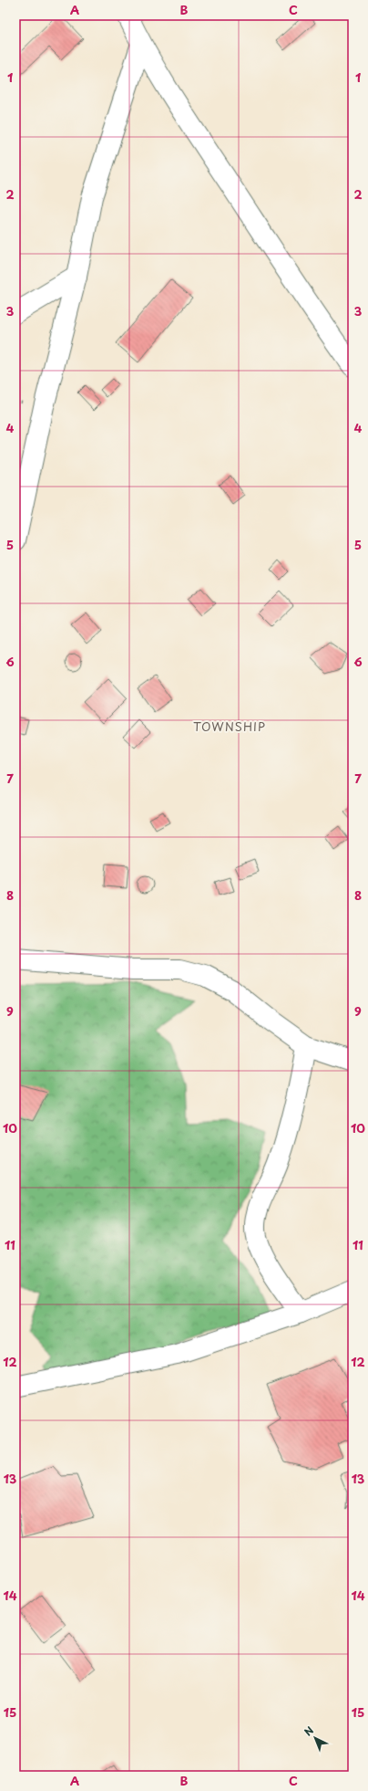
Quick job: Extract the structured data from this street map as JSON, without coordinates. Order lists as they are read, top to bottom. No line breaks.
{"districts":["TOWNSHIP"],"north":"top left","grid":{"columns":["A","B","C"],"rows":["1","2","3","4","5","6","7","8","9","10","11","12","13","14","15"]}}
